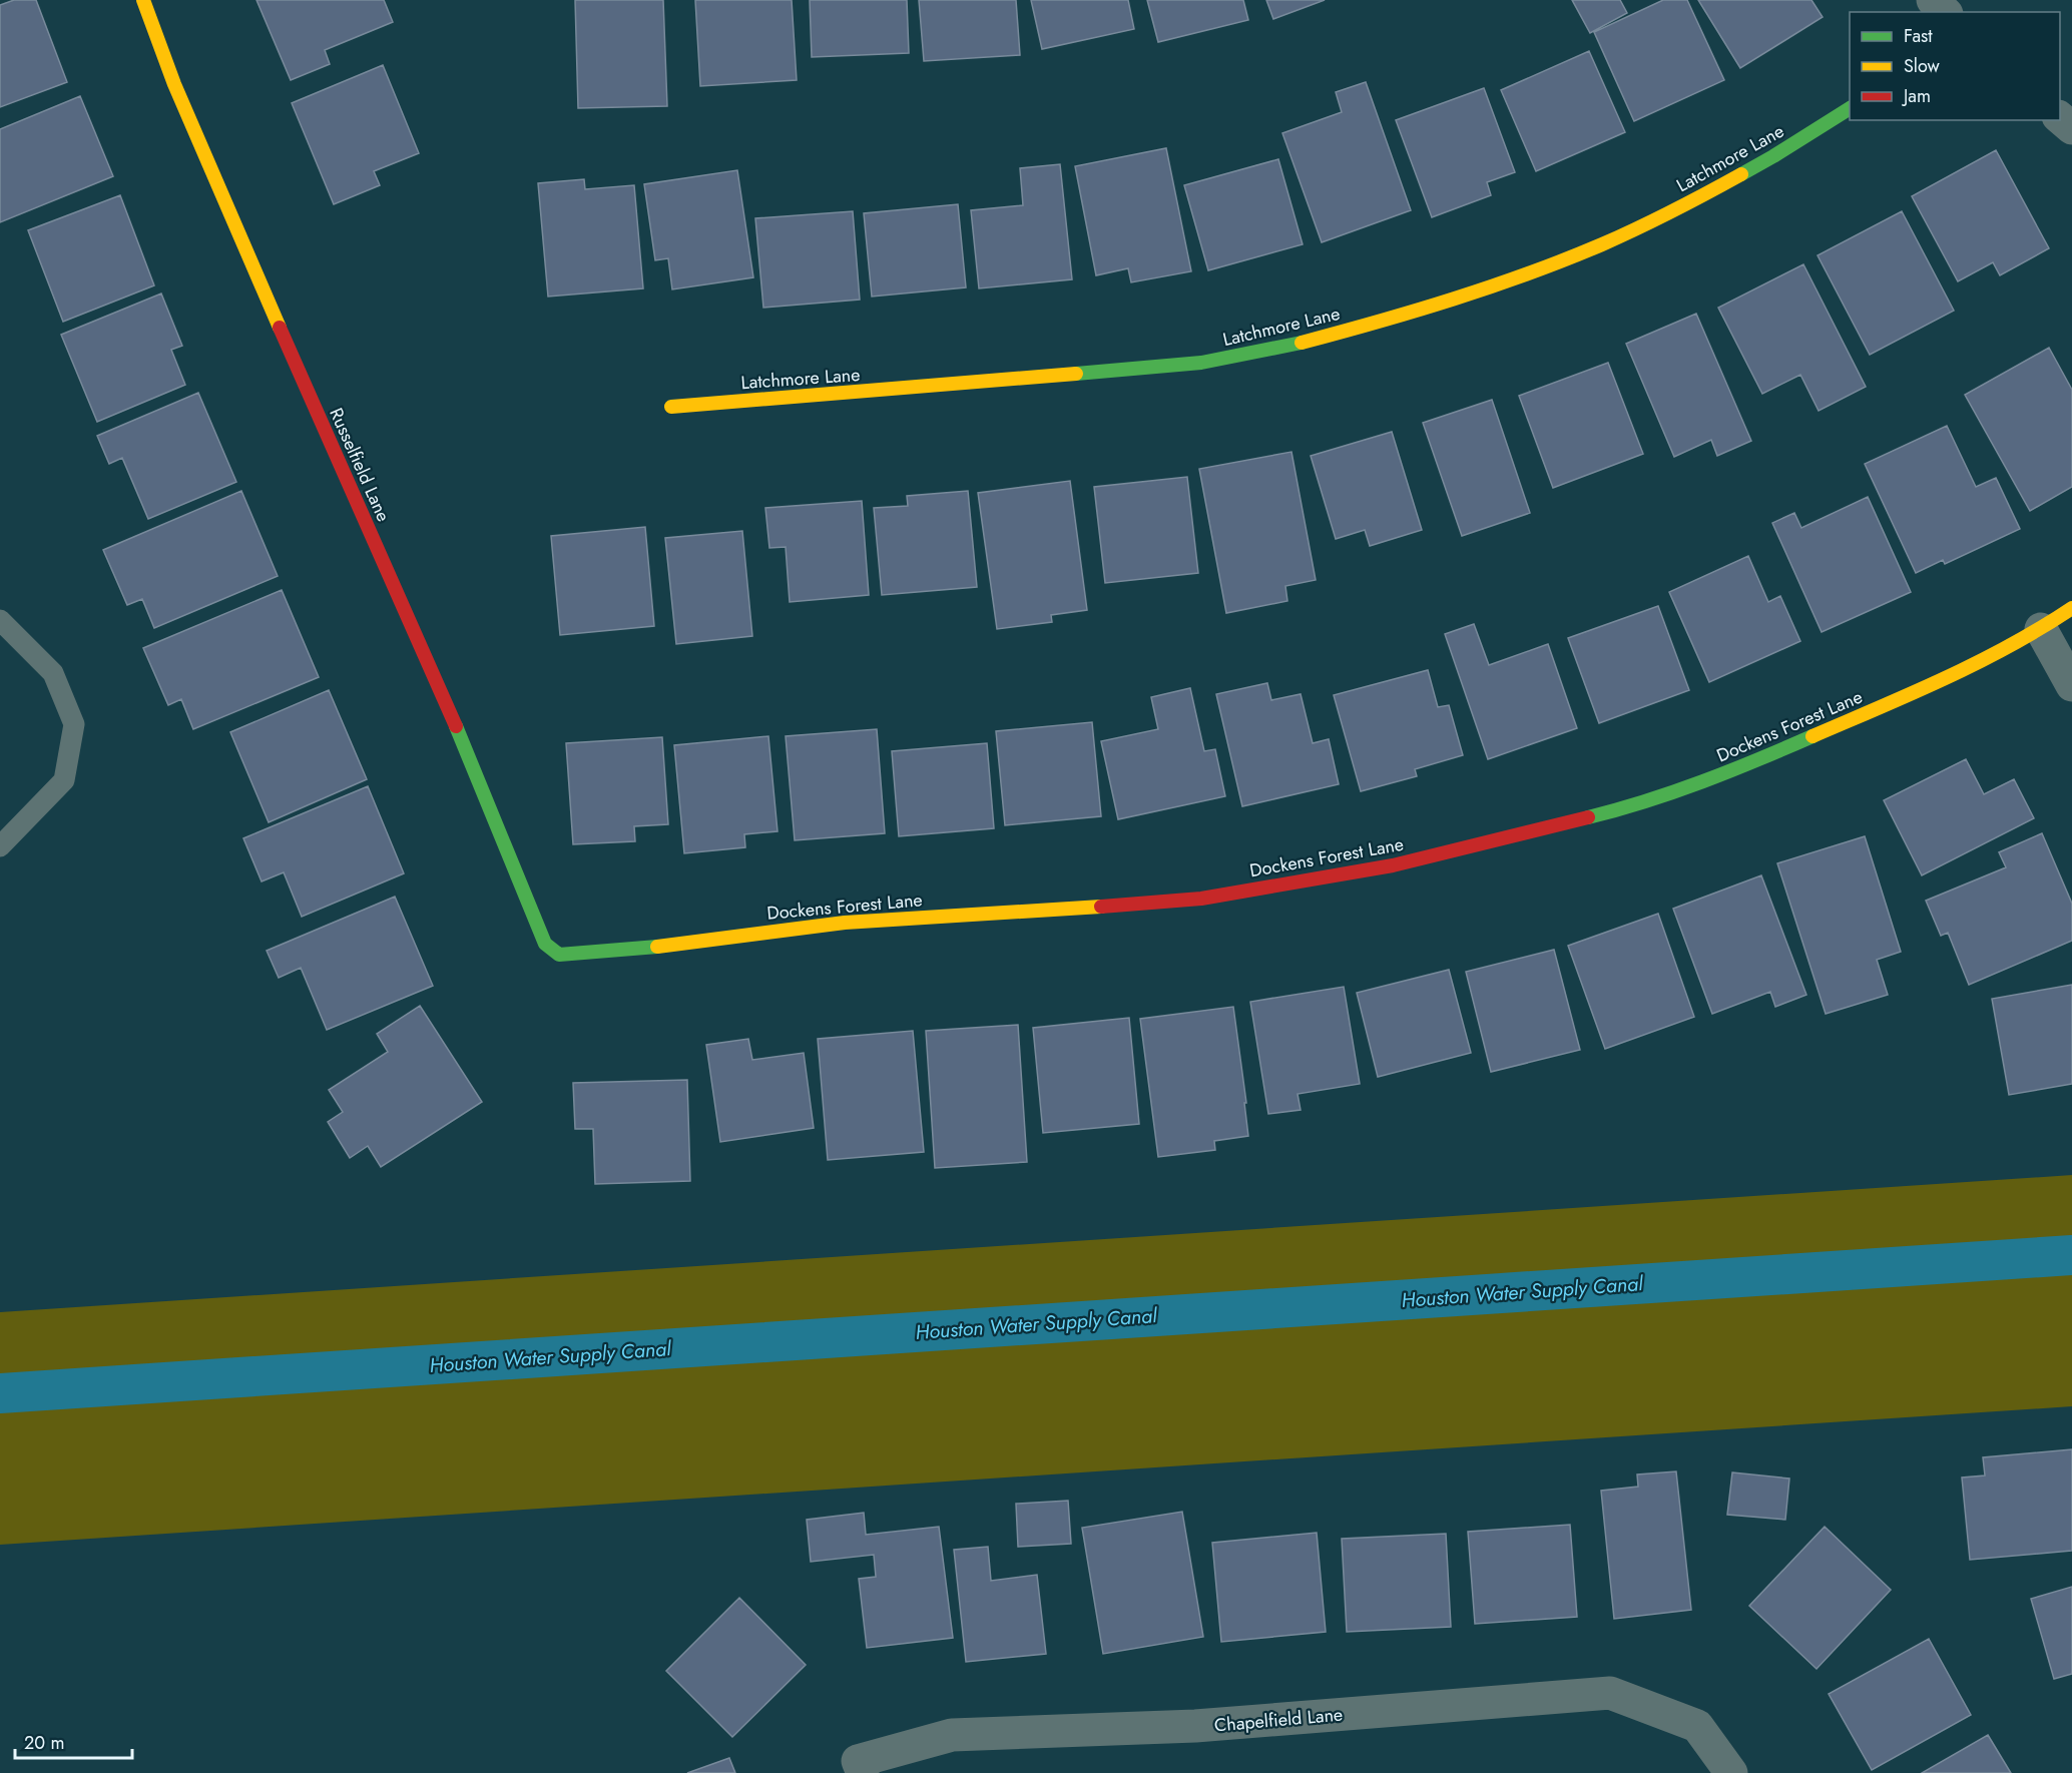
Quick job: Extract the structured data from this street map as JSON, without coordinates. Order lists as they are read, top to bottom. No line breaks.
{"streets":{"street":["Latchmore Lane","Russelfield Lane","Dockens Forest Lane","Chapelfield Lane"]},"crossings":[["Russelfield Lane","Dockens Forest Lane"]],"water":["Houston Water Supply Canal"],"legend":["Fast","Slow","Jam"],"scale_bar":"20 m"}
